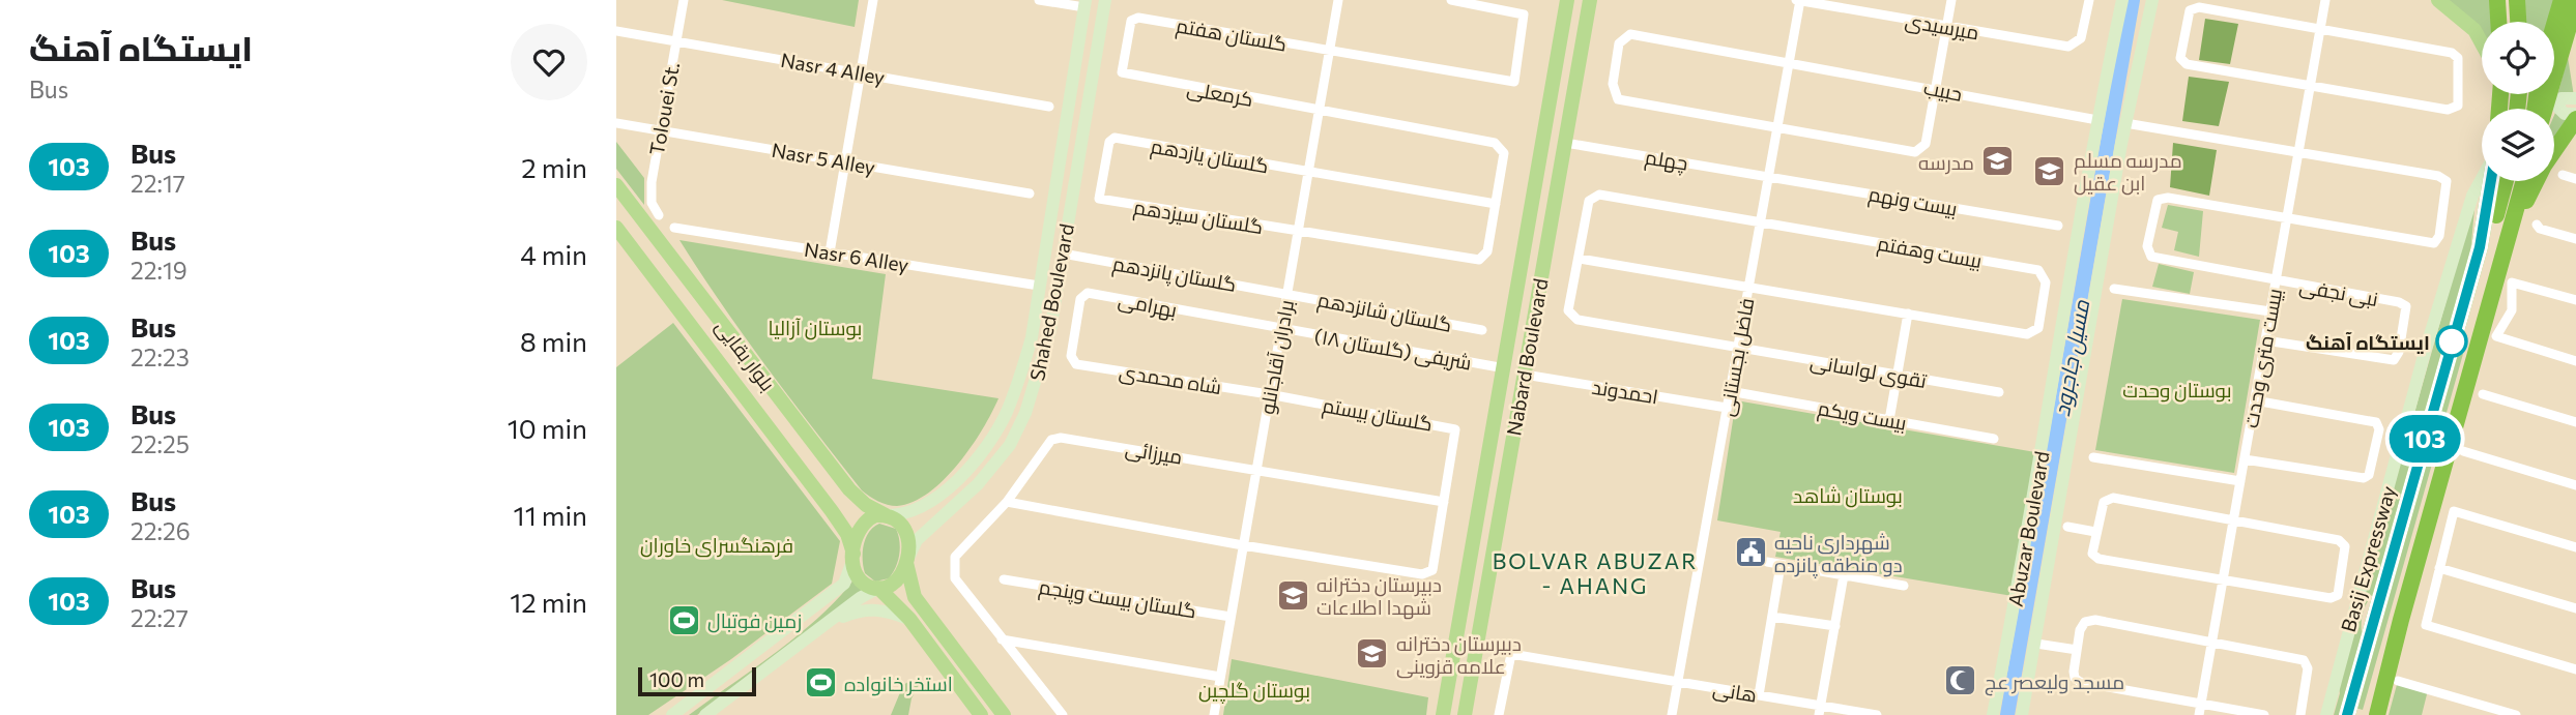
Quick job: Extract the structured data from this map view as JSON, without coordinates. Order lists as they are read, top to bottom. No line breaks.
{"streets":{"highway":["Basij Expressway"],"main road":["Shahed Boulevard","بلوار بقایی","Nabard Boulevard","Abuzar Boulevard"],"street":["میرسیدی","گلستان هفتم","Nasr 4 Alley","حبیب","کرمعلی","Tolouei St.","گلستان یازدهم","Nasr 5 Alley","چهلم","بیست ونهم","گلستان سیزدهم","بیست وهفتم","Nasr 6 Alley","گلستان پانزدهم","نبی نجفی","بهرامی","گلستان شانزدهم","شریفی (گلستان ۱۸)","برادران آقاجانلو","فاضل بجستانی","بیست متری وحدت","تقوی لواسانی","شاه محمدی","احمدوند","گلستان بیستم","بیست ویکم","میرزائی","گلستان بیست وپنجم","هانی"]},"crossings":[["میرسیدی","فاضل بجستانی"],["گلستان هفتم","کرمعلی"],["گلستان هفتم","برادران آقاجانلو"],["Nasr 4 Alley","Tolouei St."],["حبیب","فاضل بجستانی"],["حبیب","Abuzar Boulevard"],["کرمعلی","گلستان یازدهم"],["کرمعلی","گلستان سیزدهم"],["کرمعلی","برادران آقاجانلو"],["Tolouei St.","Nasr 5 Alley"],["گلستان یازدهم","گلستان سیزدهم"],["گلستان یازدهم","برادران آقاجانلو"],["چهلم","بیست ونهم"],["چهلم","Nabard Boulevard"],["چهلم","فاضل بجستانی"],["بیست ونهم","فاضل بجستانی"],["گلستان سیزدهم","برادران آقاجانلو"],["بیست وهفتم","فاضل بجستانی"],["Nasr 6 Alley","Shahed Boulevard"],["گلستان پانزدهم","Shahed Boulevard"],["گلستان پانزدهم","گلستان شانزدهم"],["گلستان پانزدهم","برادران آقاجانلو"],["نبی نجفی","بیست متری وحدت"],["Shahed Boulevard","بلوار بقایی"],["بهرامی","شریفی (گلستان ۱۸)"],["بهرامی","برادران آقاجانلو"],["بهرامی","شاه محمدی"],["گلستان شانزدهم","برادران آقاجانلو"],["شریفی (گلستان ۱۸)","برادران آقاجانلو"],["شریفی (گلستان ۱۸)","Nabard Boulevard"],["برادران آقاجانلو","شاه محمدی"],["برادران آقاجانلو","گلستان بیستم"],["برادران آقاجانلو","میرزائی"],["برادران آقاجانلو","گلستان بیست وپنجم"],["Nabard Boulevard","احمدوند"],["فاضل بجستانی","تقوی لواسانی"],["فاضل بجستانی","احمدوند"],["فاضل بجستانی","بیست ویکم"],["فاضل بجستانی","هانی"],["شاه محمدی","گلستان بیستم"],["گلستان بیستم","میرزائی"]],"districts":["BOLVAR ABUZAR - AHANG"],"water":["مسیل جاجرود"],"parks":["بوستان آزالیا","بوستان وحدت","بوستان شاهد","فرهنگسرای خاوران","بوستان گلچین"],"places":{"school or university":["مدرسه","مدرسه مسلم ابن عقیل","دبیرستان دخترانه شهدا اطلاعات","دبیرستان دخترانه علامه قزوینی"],"other":["ایستگاه آهنگ"],"public building":["شهرداری ناحیه دو منطقه پانزده"],"sports":["زمین فوتبال","استخر خانواده"],"mosque":["مسجد ولیعصر عج"]},"lines":["bus line 103"],"scale_bar":"100 m","page":{"heading":["ایستگاه آهنگ","Bus"],"on_map":"103","list":[{"mark":"103","name":"Bus","note":"22:17","value":"2 min"},{"mark":"103","name":"Bus","note":"22:19","value":"4 min"},{"mark":"103","name":"Bus","note":"22:23","value":"8 min"},{"mark":"103","name":"Bus","note":"22:25","value":"10 min"},{"mark":"103","name":"Bus","note":"22:26","value":"11 min"},{"mark":"103","name":"Bus","note":"22:27","value":"12 min"}],"scale":"100 m"}}
